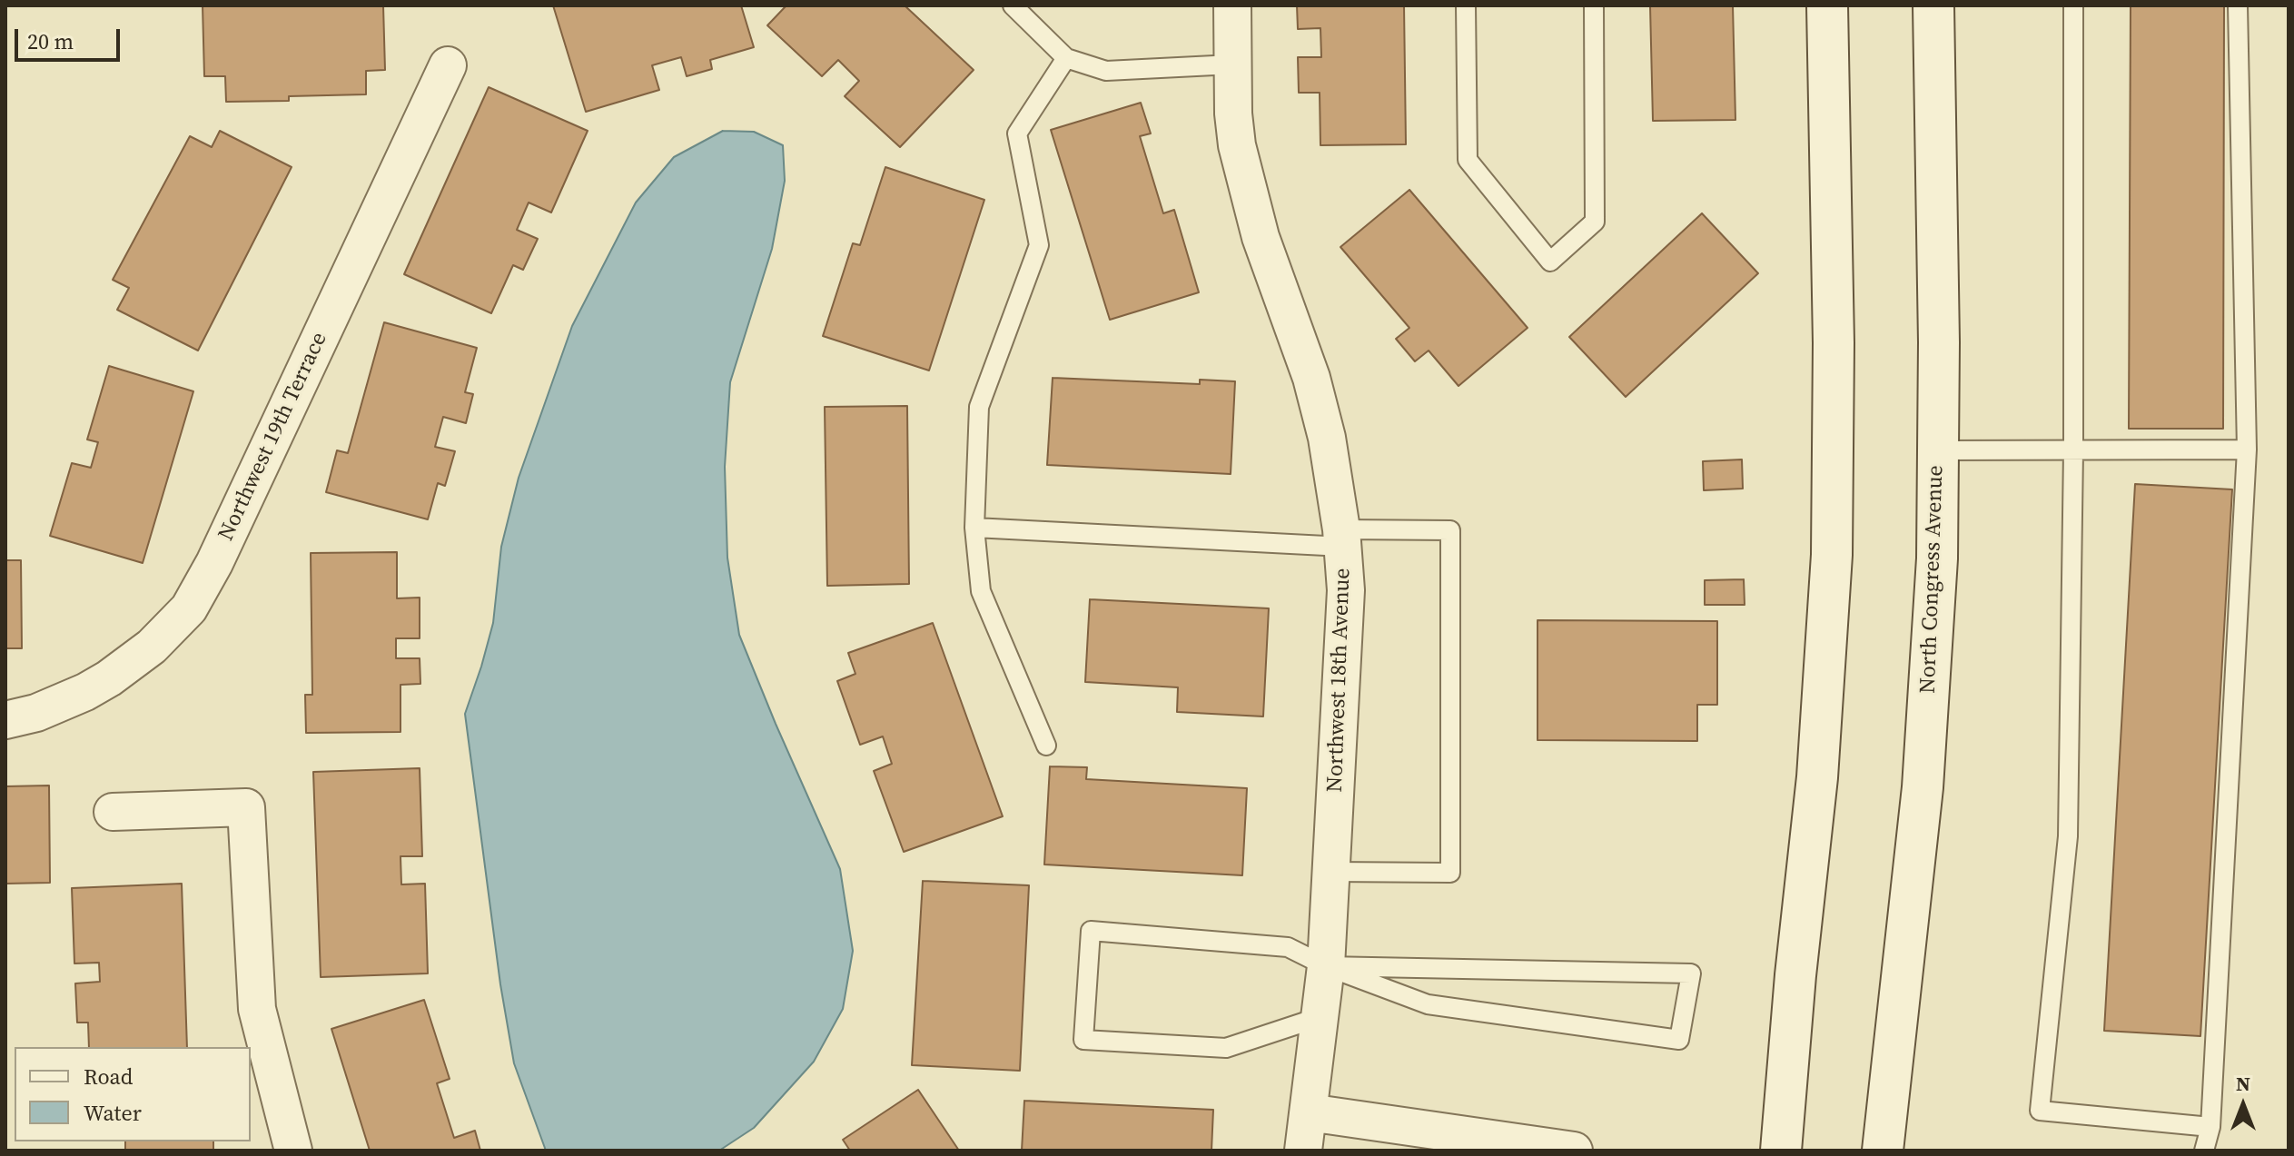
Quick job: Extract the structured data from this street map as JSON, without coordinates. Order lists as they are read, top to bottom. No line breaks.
{"streets":{"main road":["North Congress Avenue"],"street":["Northwest 19th Terrace","Northwest 18th Avenue"]},"legend":["Road","Water"],"scale_bar":"20 m","north":"top"}
